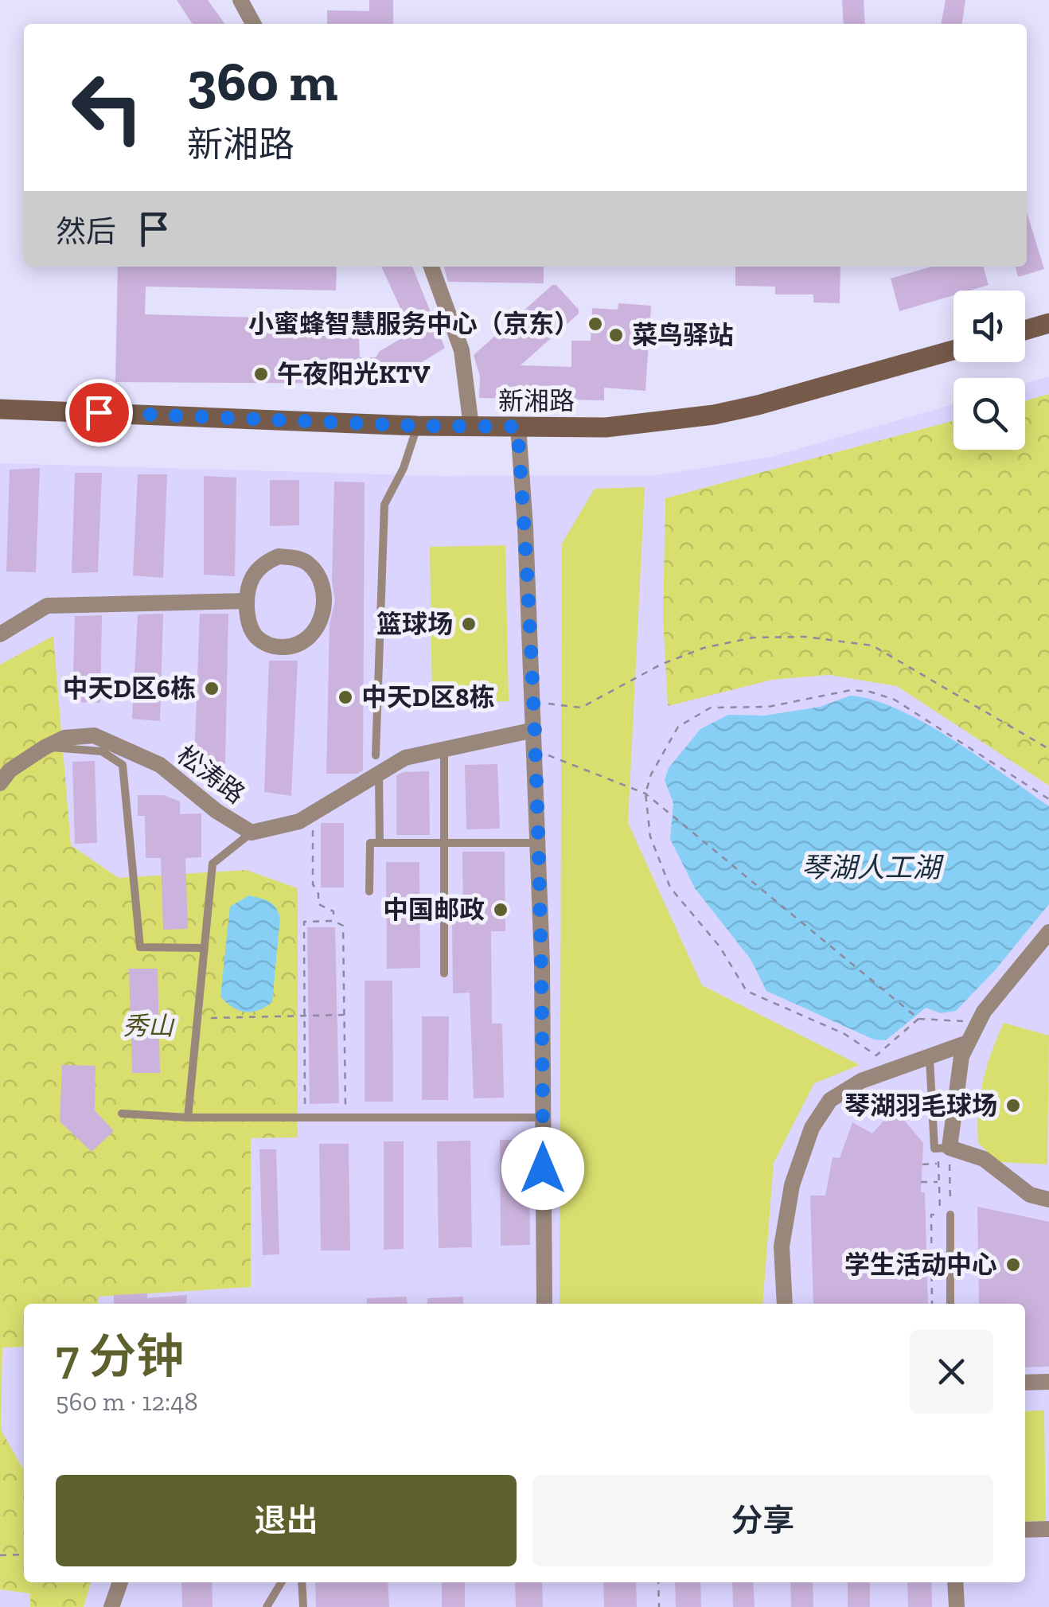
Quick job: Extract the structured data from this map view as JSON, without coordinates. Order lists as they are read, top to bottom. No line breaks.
{"streets":{"street":["新湘路","松涛路"]},"water":["琴湖人工湖"],"parks":["秀山"],"places":["小蜜蜂智慧服务中心（京东）","菜鸟驿站","午夜阳光KTV","篮球场","中天D区6栋","中天D区8栋","中国邮政","琴湖羽毛球场","学生活动中心"],"page":{"turn":["360 m","新湘路"],"then":"然后","heading":["7 分钟","560 m · 12:48"],"buttons":["退出","分享"]}}
